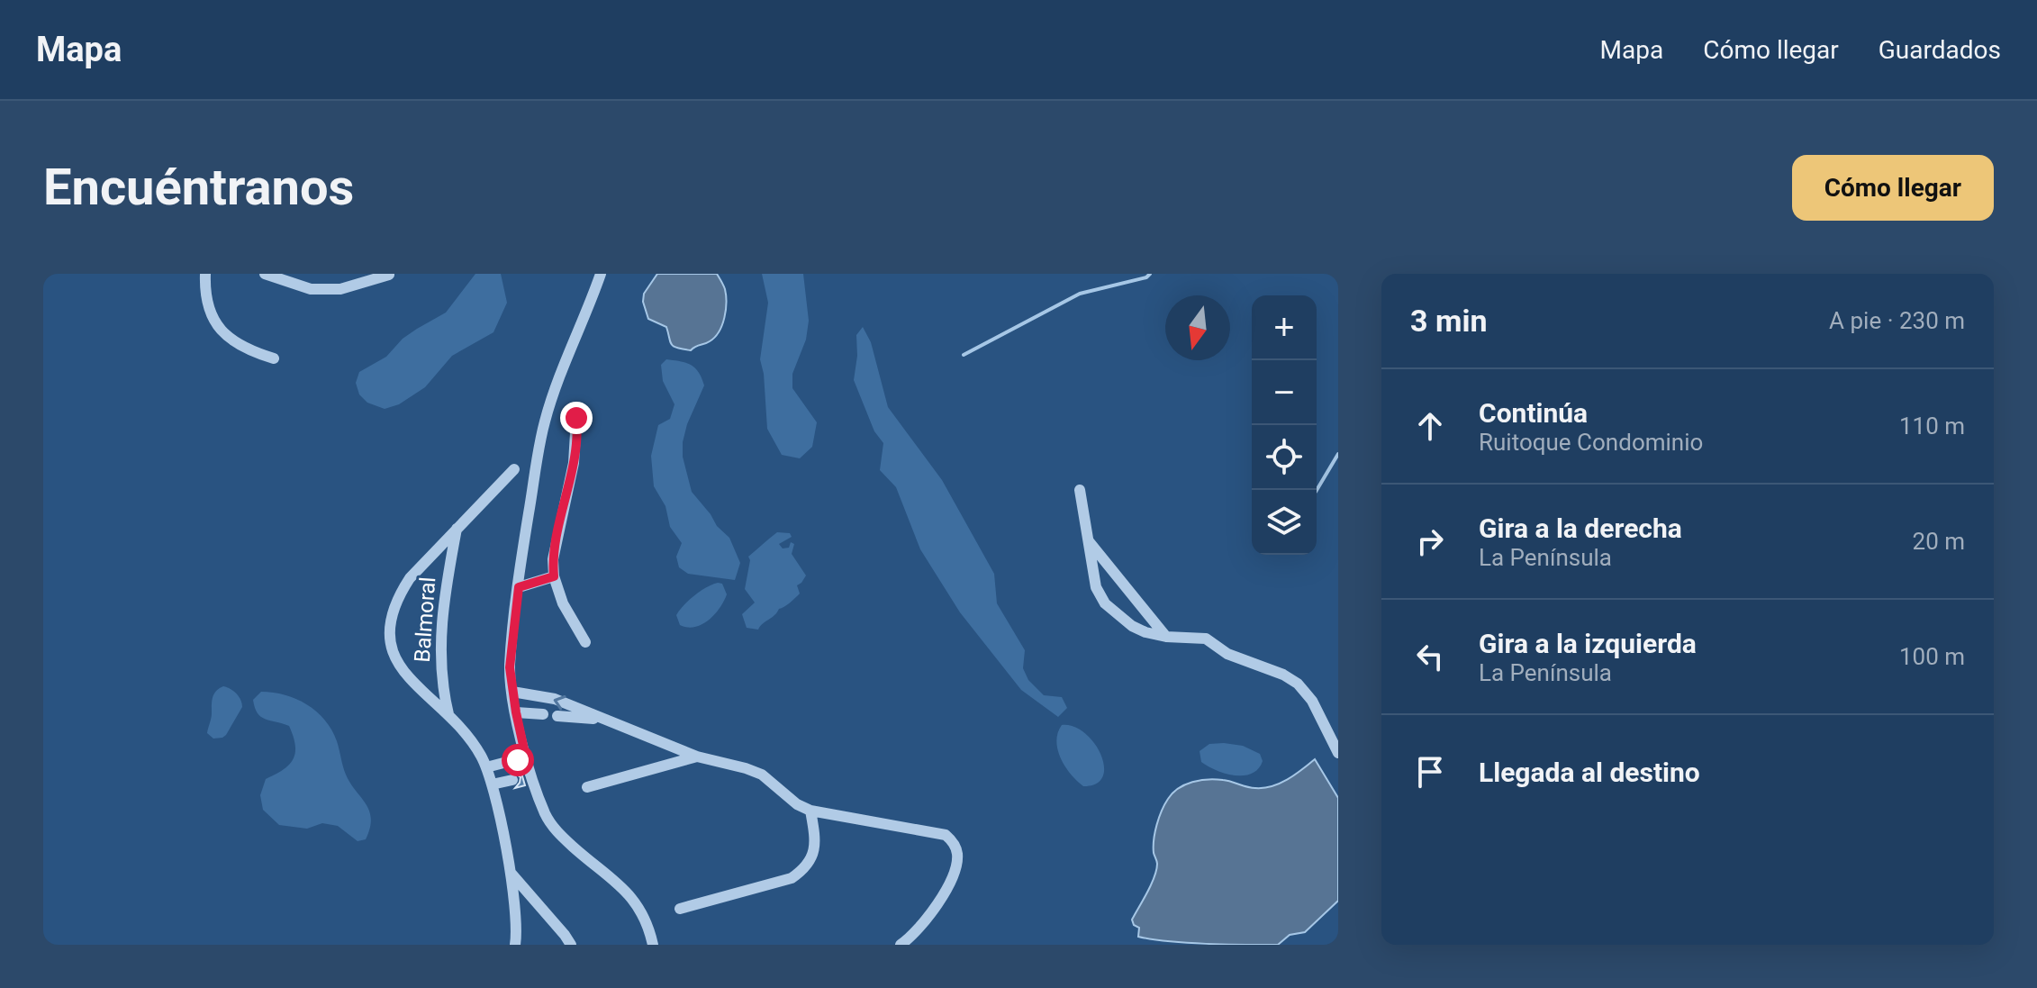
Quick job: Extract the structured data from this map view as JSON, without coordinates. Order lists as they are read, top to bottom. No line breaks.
{"streets":{"street":["Balmoral"]},"north":"bottom","page":{"header":"Mapa","nav":["Mapa","Cómo llegar","Guardados"],"buttons":"Cómo llegar","title":"Encuéntranos","heading":["3 min","A pie · 230 m"],"map_buttons":["+","−"],"list":[["Continúa","Ruitoque Condominio","110 m"],["Gira a la derecha","La Península","20 m"],["Gira a la izquierda","La Península","100 m"],"Llegada al destino"]}}
